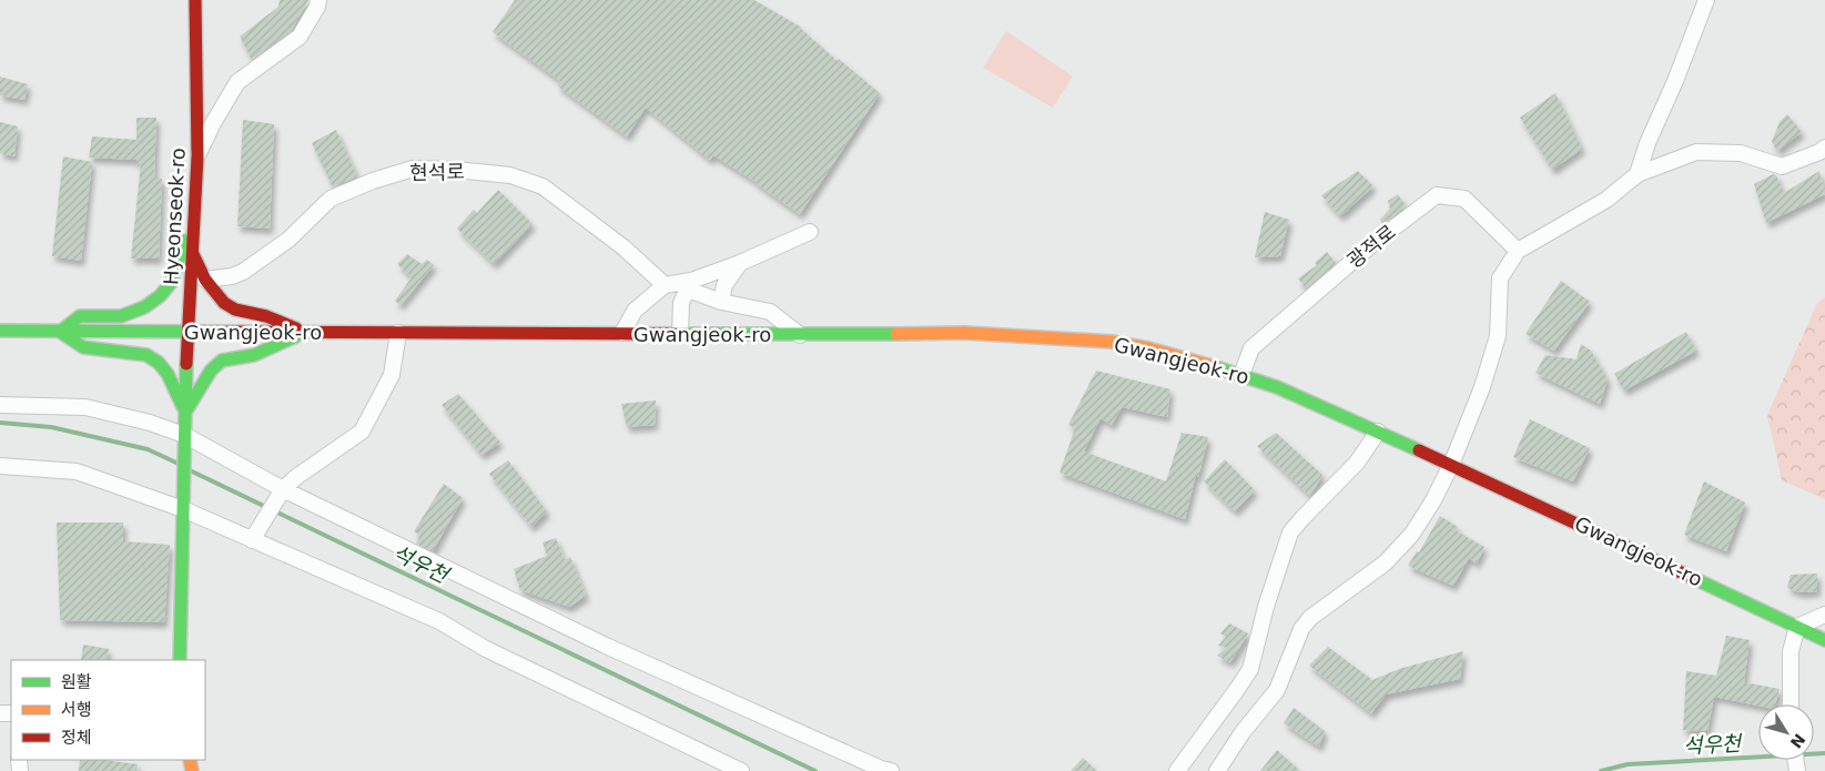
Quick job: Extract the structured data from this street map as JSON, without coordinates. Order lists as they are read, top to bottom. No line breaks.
{"streets":{"main road":["Hyeonseok-ro","Gwangjeok-ro"],"street":["현석로","광적로"]},"crossings":[["Hyeonseok-ro","Gwangjeok-ro"],["광적로","Gwangjeok-ro"]],"water":["석우천"],"legend":["원활","서행","정체"],"north":"bottom right"}
